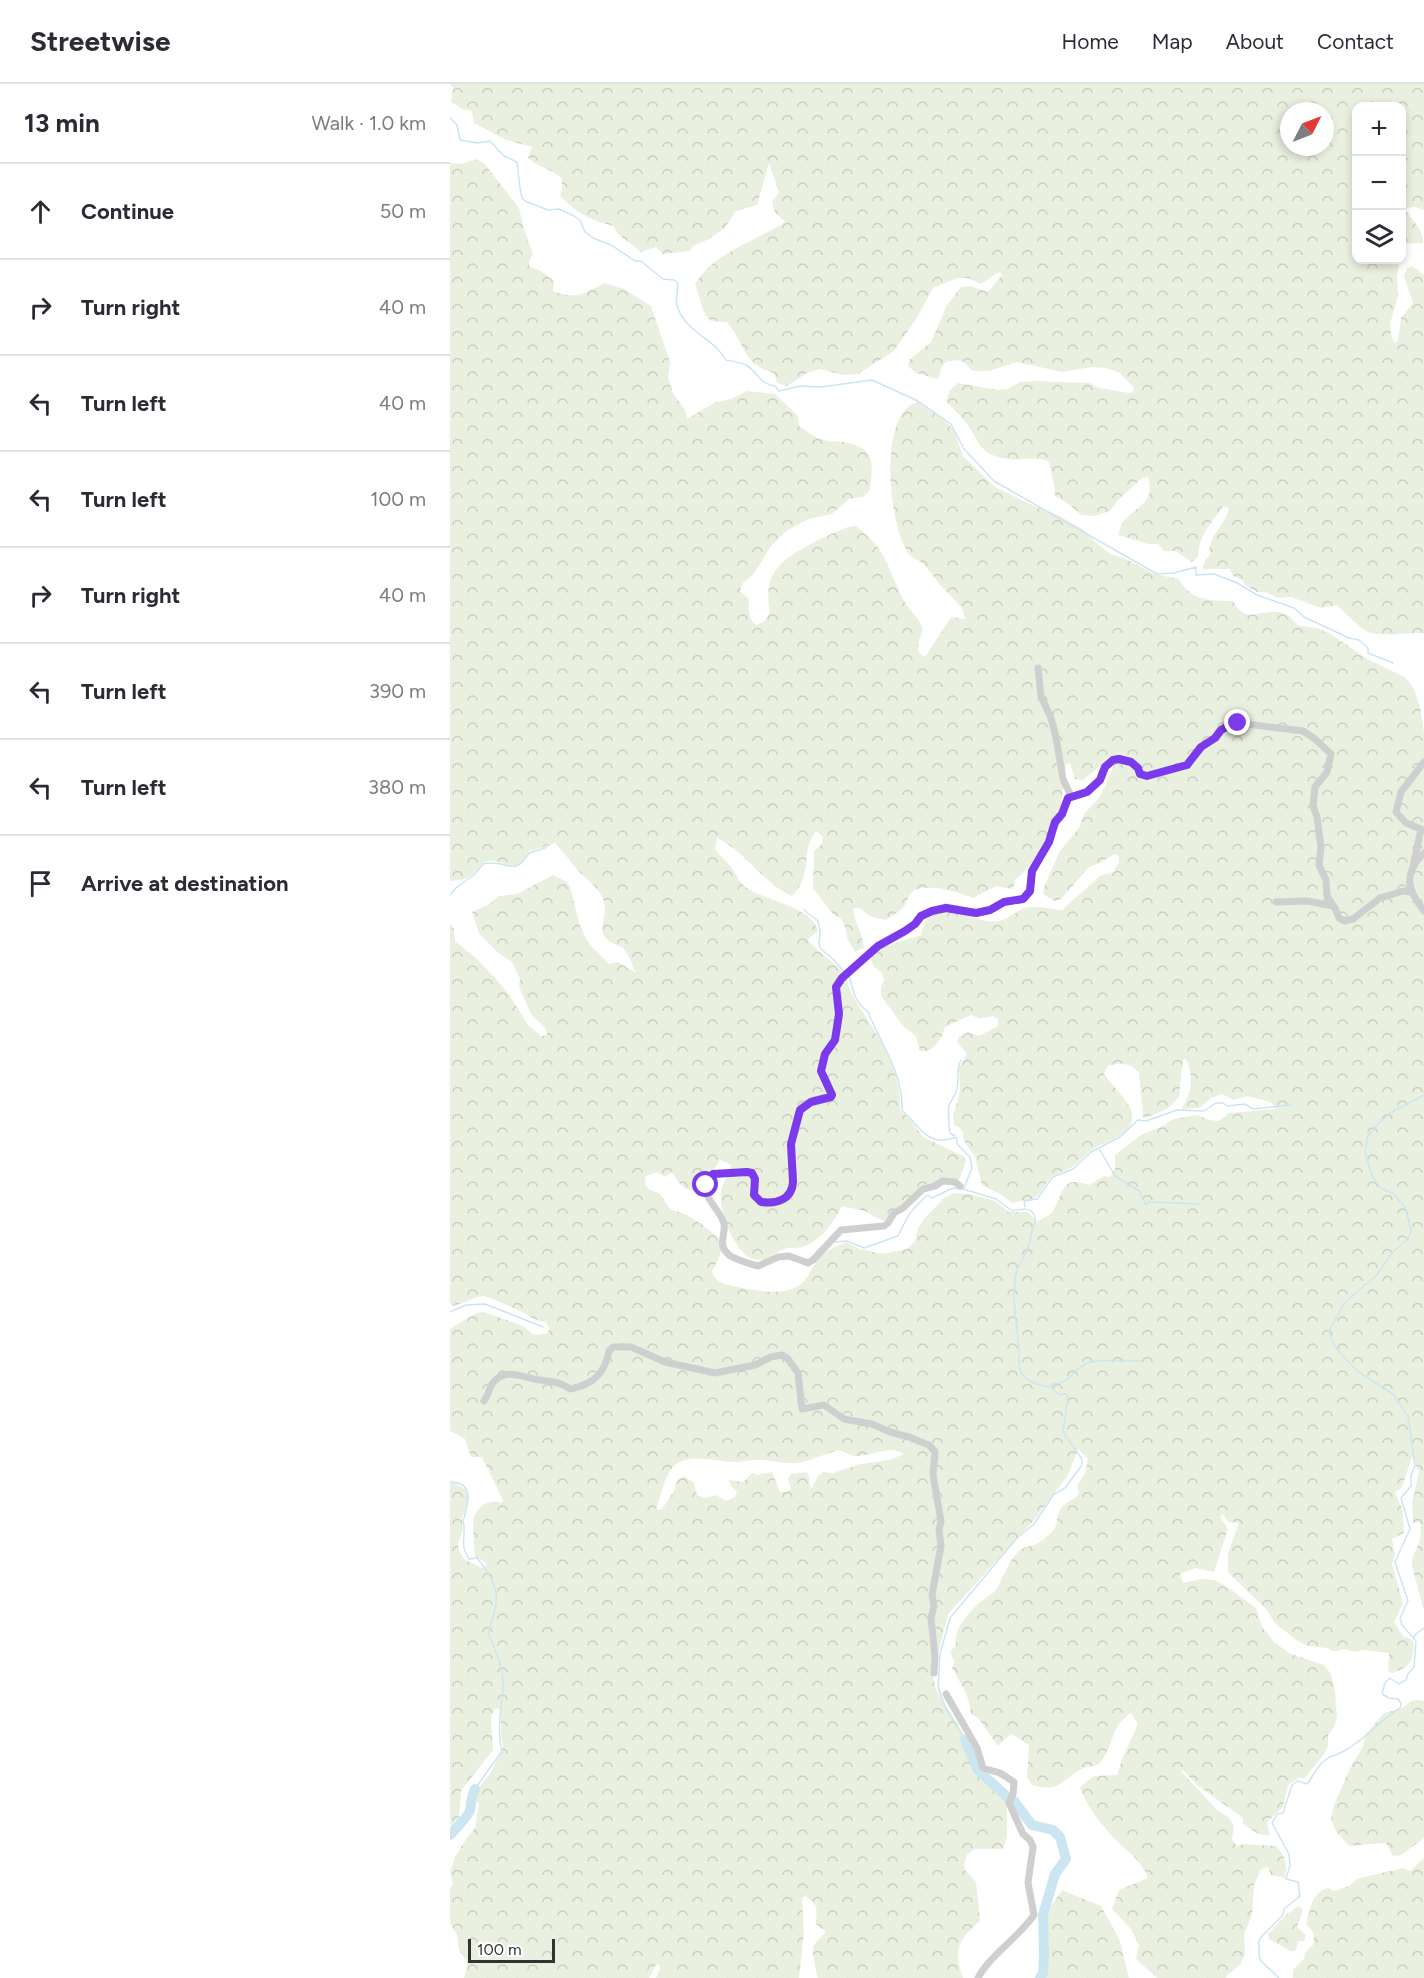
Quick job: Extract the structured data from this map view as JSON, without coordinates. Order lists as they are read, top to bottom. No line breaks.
{"scale_bar":"100 m","north":"top right","page":{"header":"Streetwise","nav":["Home","Map","About","Contact"],"heading":["13 min","Walk · 1.0 km"],"map_buttons":["+","−"],"list":[["Continue","50 m"],["Turn right","40 m"],["Turn left","40 m"],["Turn left","100 m"],["Turn right","40 m"],["Turn left","390 m"],["Turn left","380 m"],"Arrive at destination"],"scale":"100 m"}}
